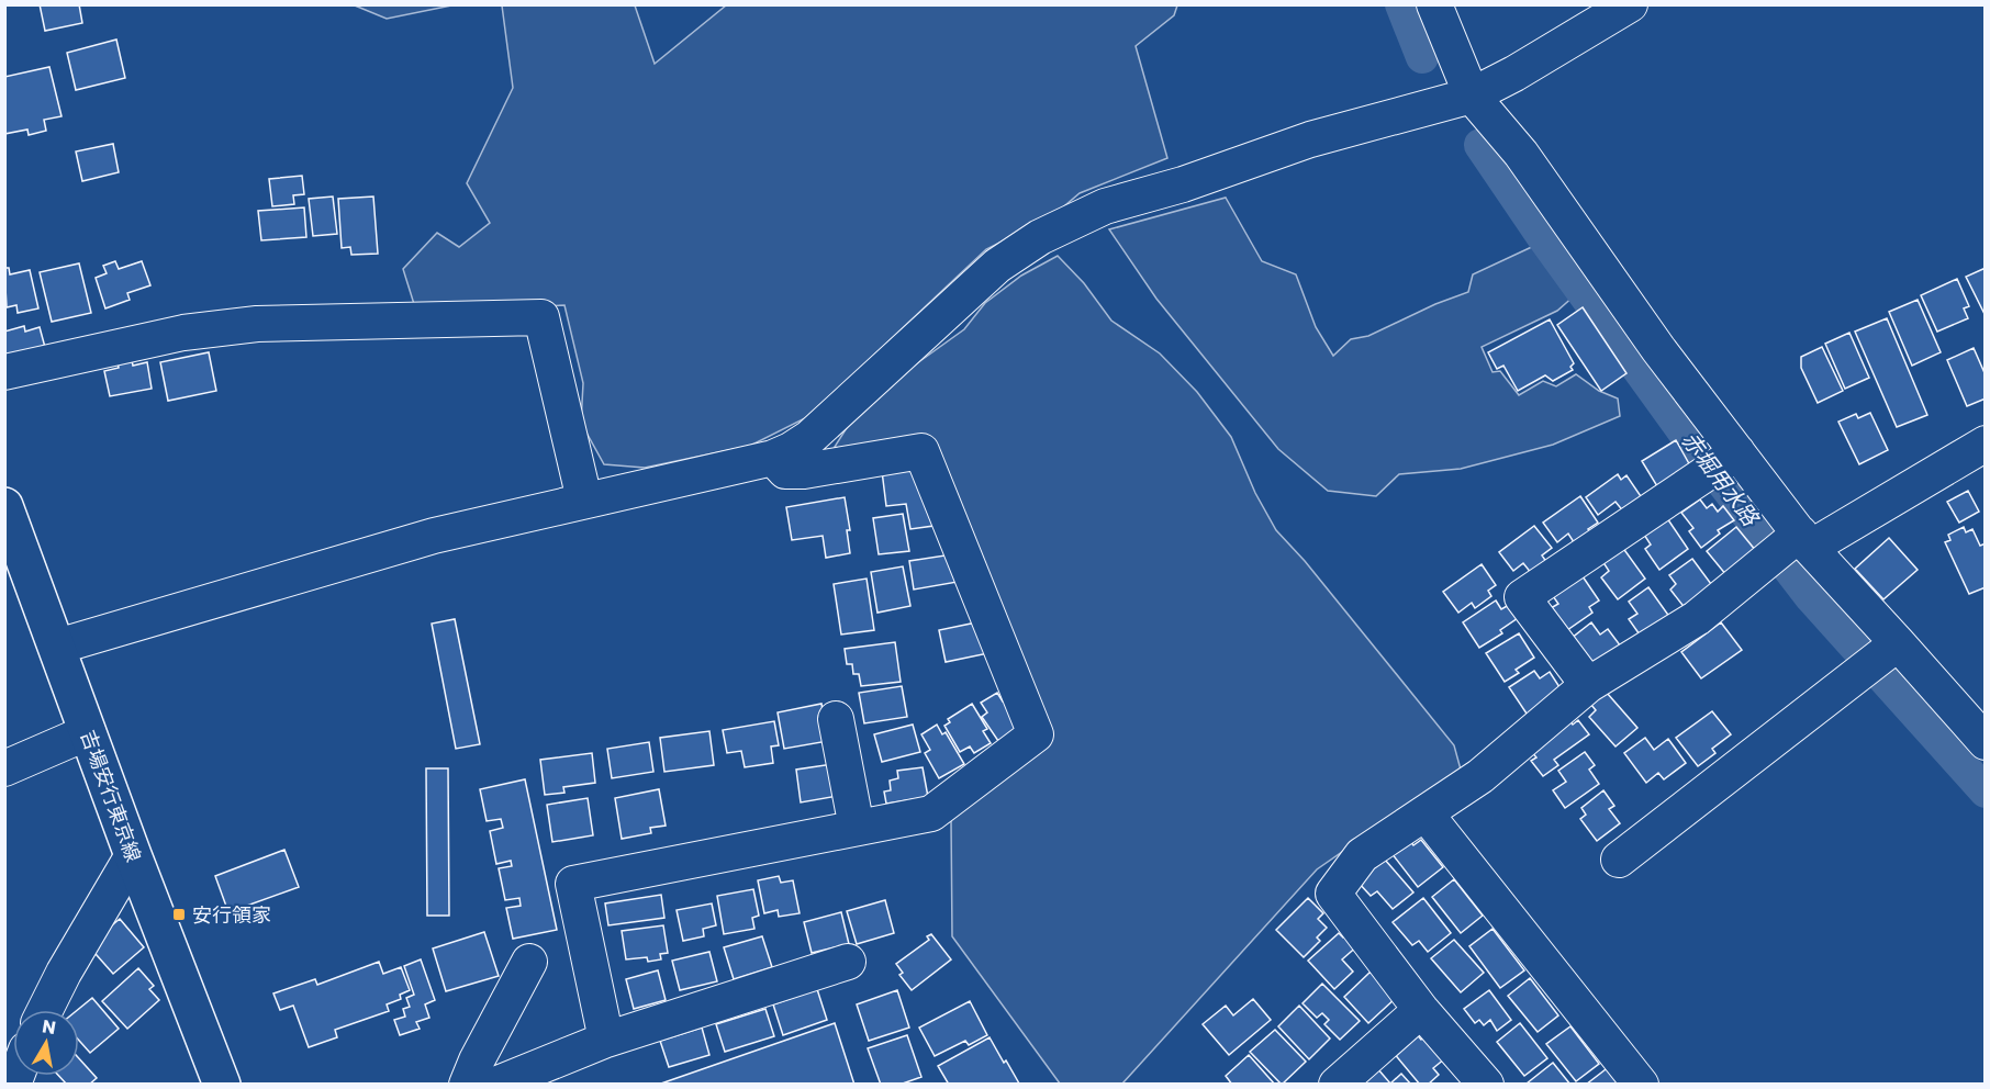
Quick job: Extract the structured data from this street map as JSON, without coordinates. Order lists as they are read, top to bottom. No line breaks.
{"streets":{"main road":["吉場安行東京線"]},"water":["赤堀用水路"],"places":{"transit":["安行領家"]},"north":"top"}
